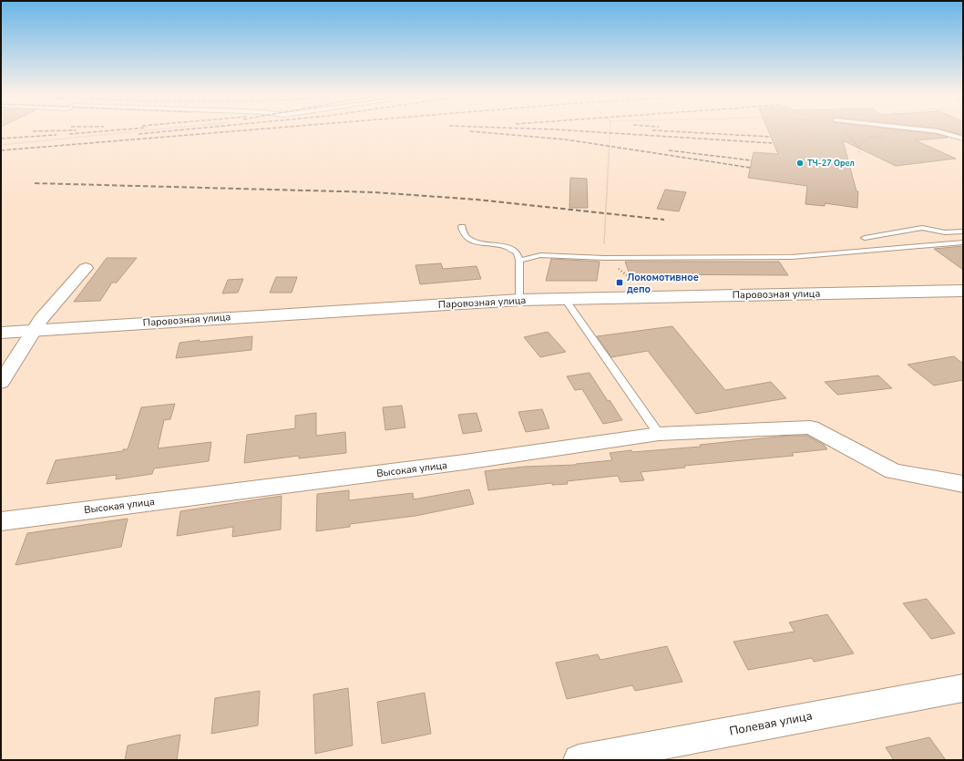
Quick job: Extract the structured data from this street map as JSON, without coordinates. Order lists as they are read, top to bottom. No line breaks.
{"streets":{"main road":["Паровозная улица"],"street":["Высокая улица","Полевая улица"]},"places":{"other":["ТЧ-27 Орел"],"transit":["Локомотивное депо"]}}
